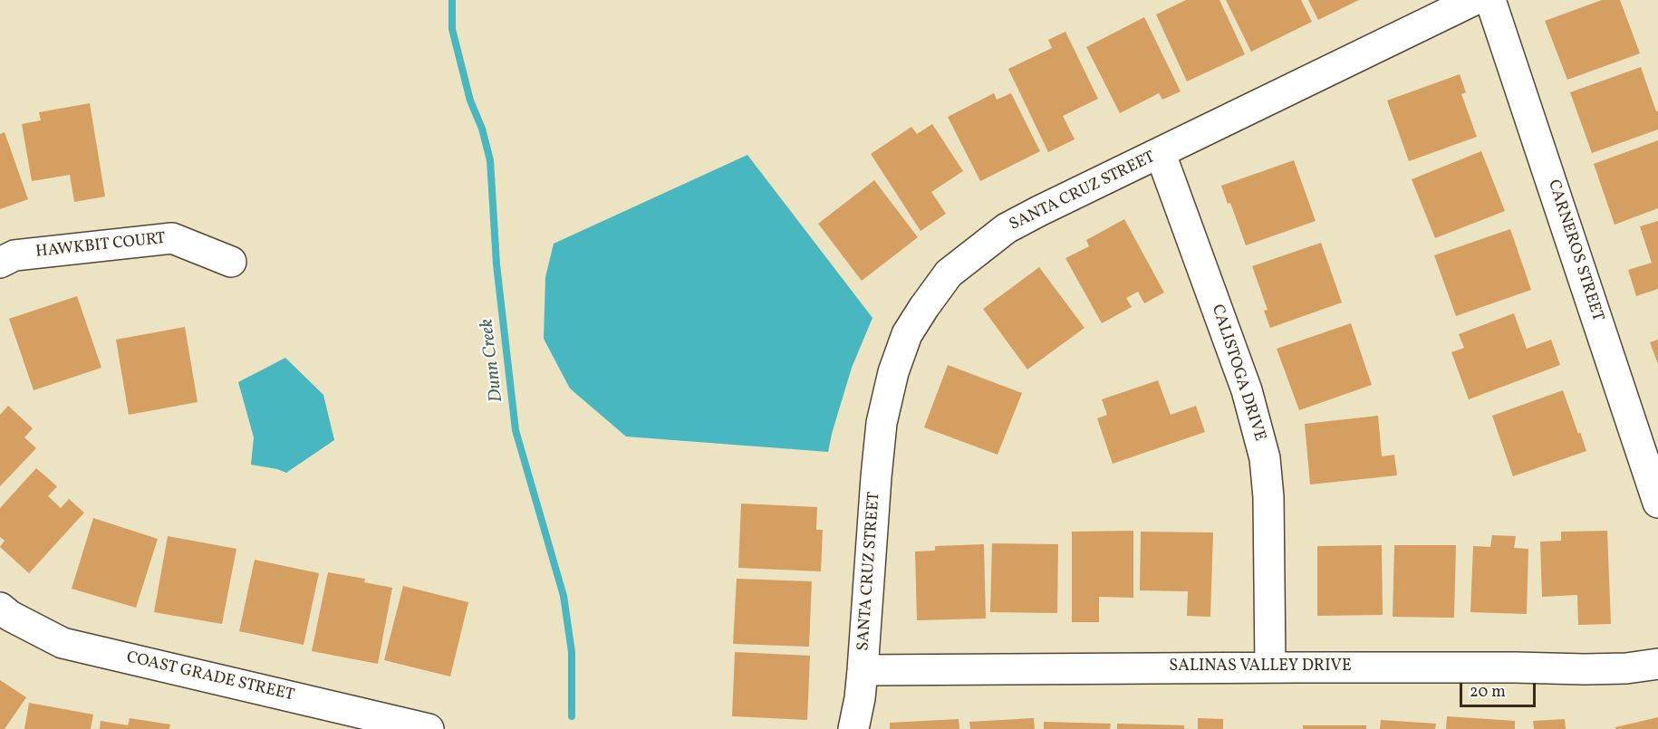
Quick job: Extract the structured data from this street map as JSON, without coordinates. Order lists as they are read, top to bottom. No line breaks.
{"streets":{"street":["SANTA CRUZ STREET","HAWKBIT COURT","CARNEROS STREET","CALISTOGA DRIVE","SALINAS VALLEY DRIVE","COAST GRADE STREET"]},"crossings":[["SANTA CRUZ STREET","CALISTOGA DRIVE"],["SANTA CRUZ STREET","SALINAS VALLEY DRIVE"],["CALISTOGA DRIVE","SALINAS VALLEY DRIVE"]],"water":["Dunn Creek"],"scale_bar":"20 m"}
